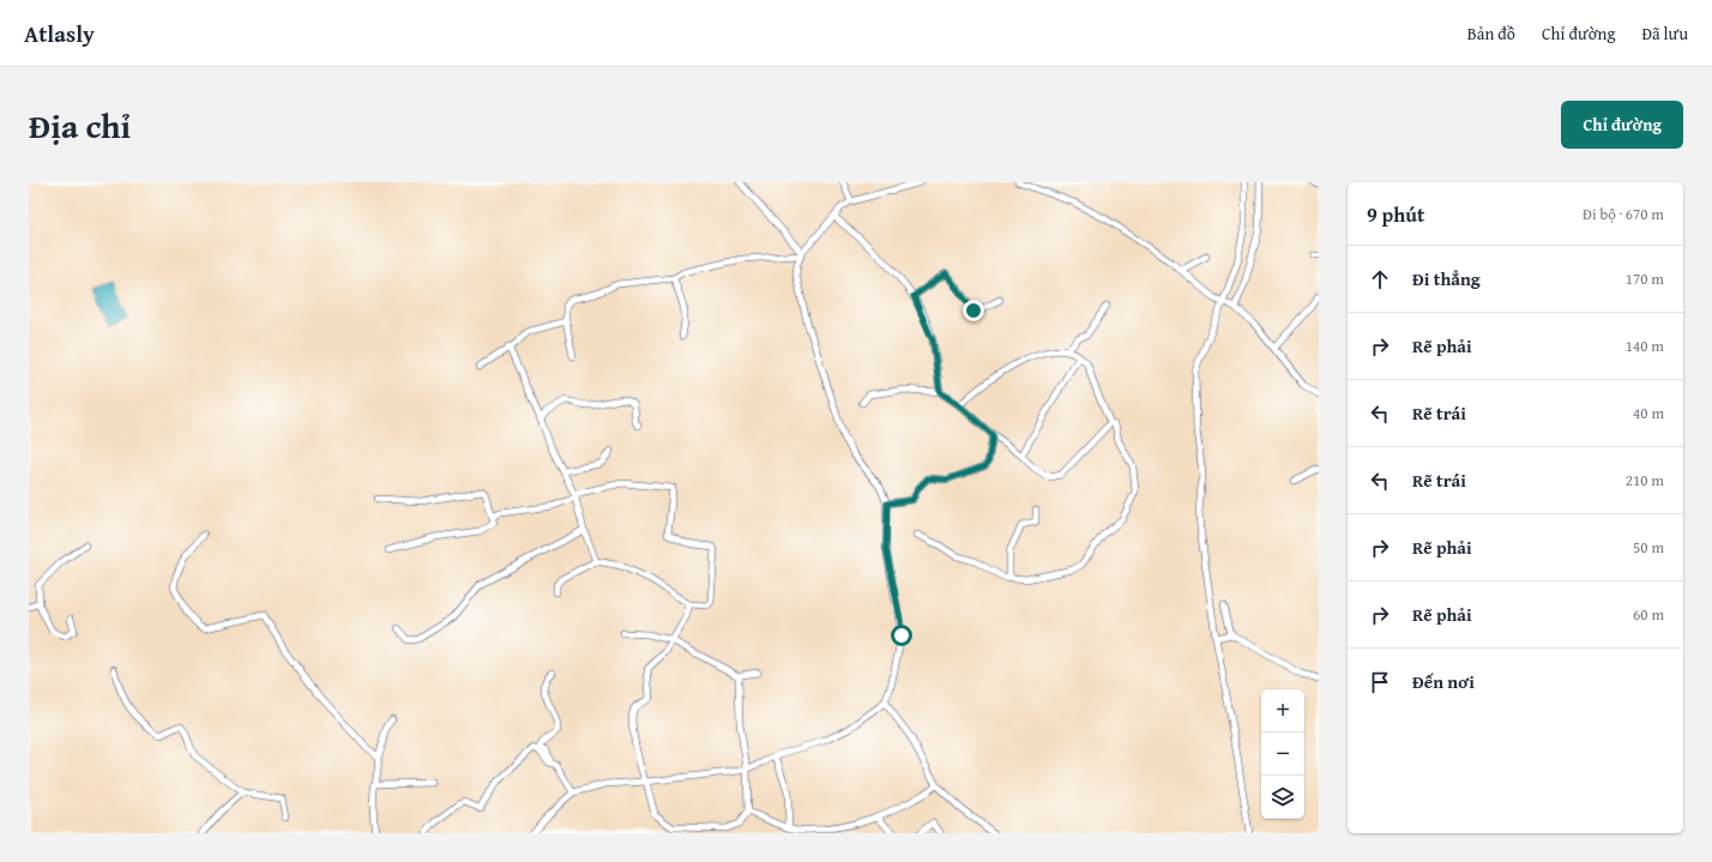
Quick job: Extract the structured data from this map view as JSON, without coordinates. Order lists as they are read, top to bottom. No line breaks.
{"page":{"header":"Atlasly","nav":["Bản đồ","Chỉ đường","Đã lưu"],"title":"Địa chỉ","buttons":"Chỉ đường","heading":["9 phút","Đi bộ · 670 m"],"list":[["Đi thẳng","170 m"],["Rẽ phải","140 m"],["Rẽ trái","40 m"],["Rẽ trái","210 m"],["Rẽ phải","50 m"],["Rẽ phải","60 m"],"Đến nơi"],"map_buttons":["+","−"]}}
